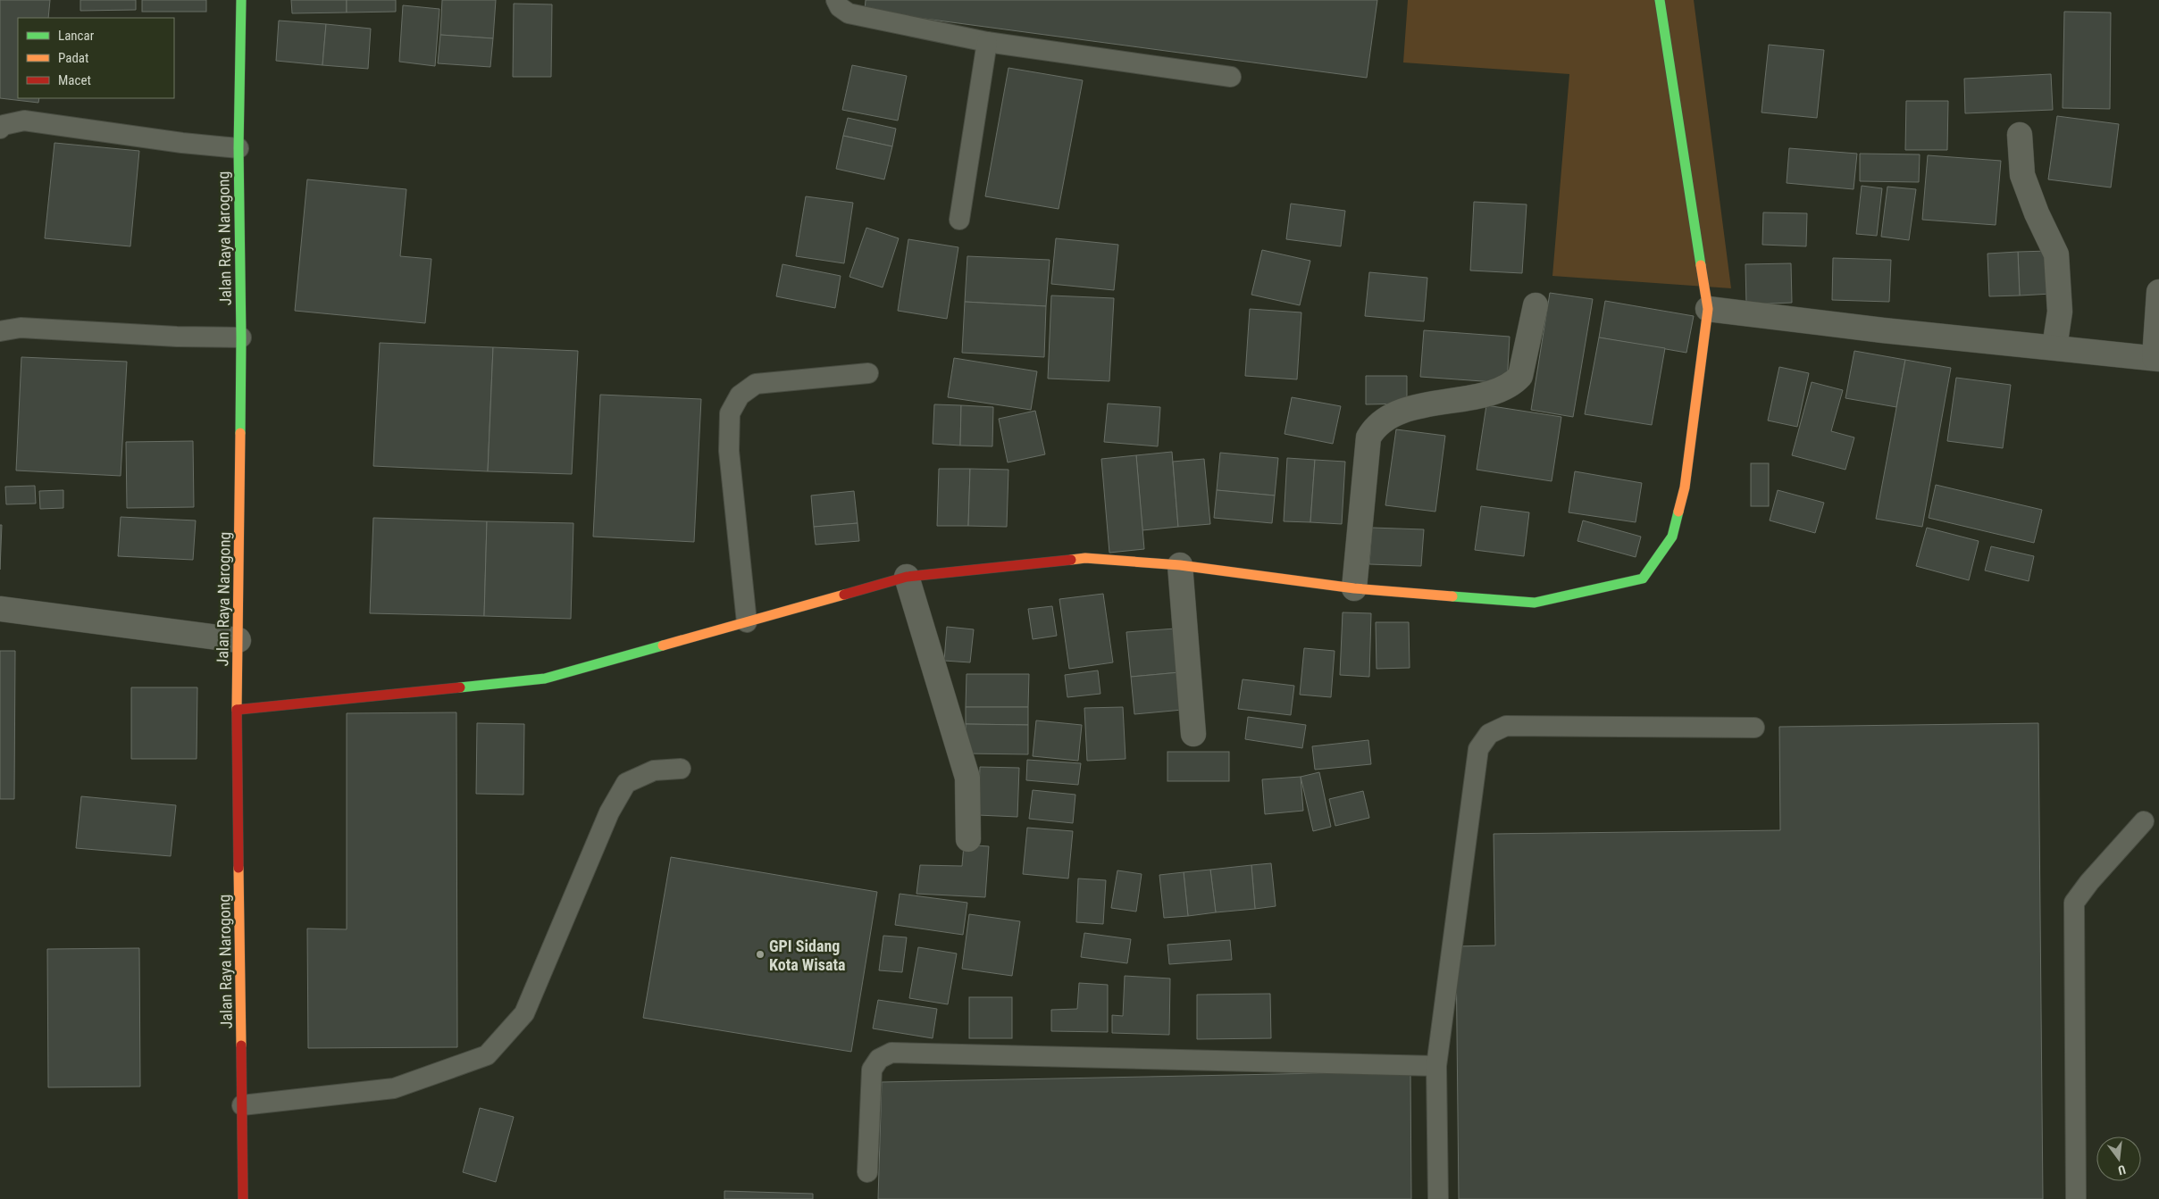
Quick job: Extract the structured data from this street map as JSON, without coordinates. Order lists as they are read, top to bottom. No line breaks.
{"streets":{"street":["Jalan Raya Narogong"]},"places":["GPI Sidang Kota Wisata"],"legend":["Lancar","Padat","Macet"],"north":"bottom"}
